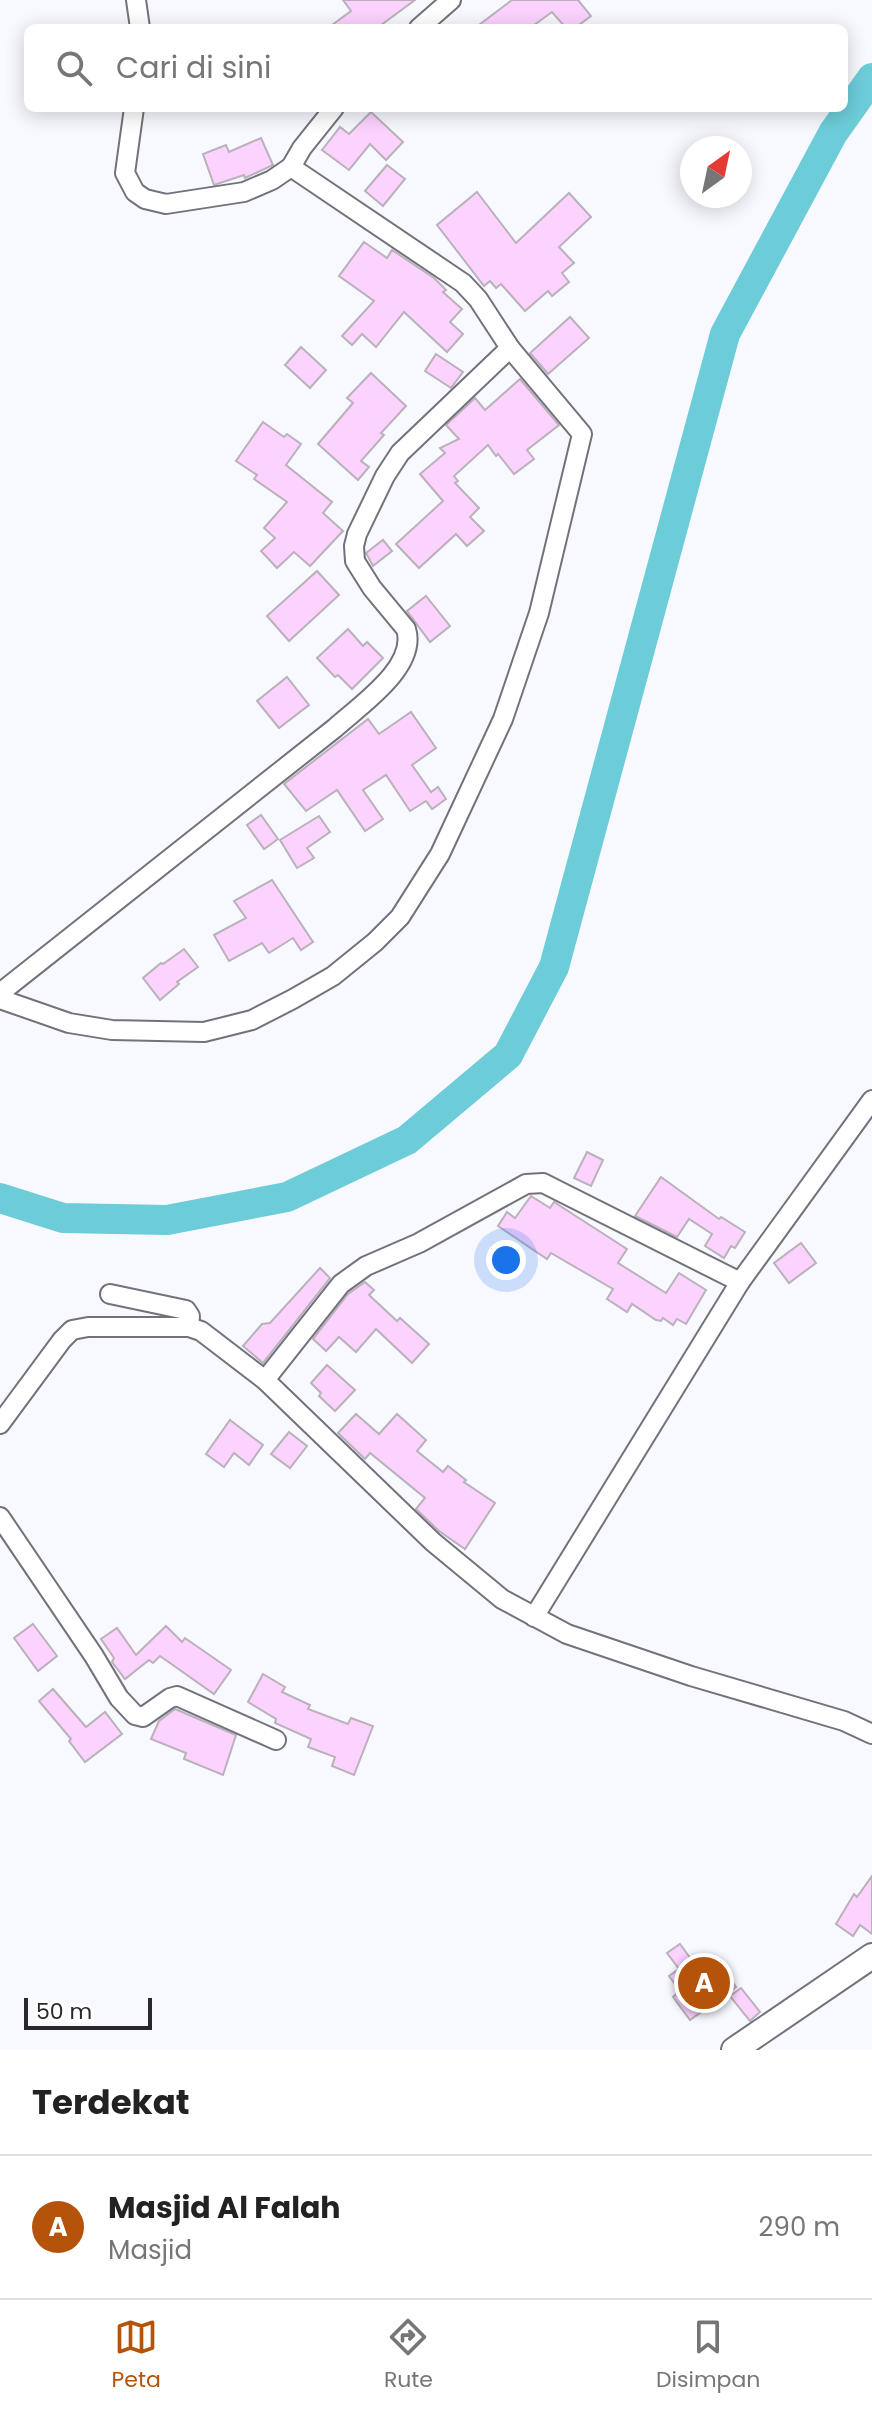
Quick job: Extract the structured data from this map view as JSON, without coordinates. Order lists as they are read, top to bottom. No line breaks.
{"scale_bar":"50 m","north":"top right","page":{"search":"Cari di sini","pins":"A","scale":"50 m","heading":"Terdekat","list":[{"mark":"A","name":"Masjid Al Falah","note":"Masjid","value":"290 m"}],"nav":["Peta","Rute","Disimpan"]}}
